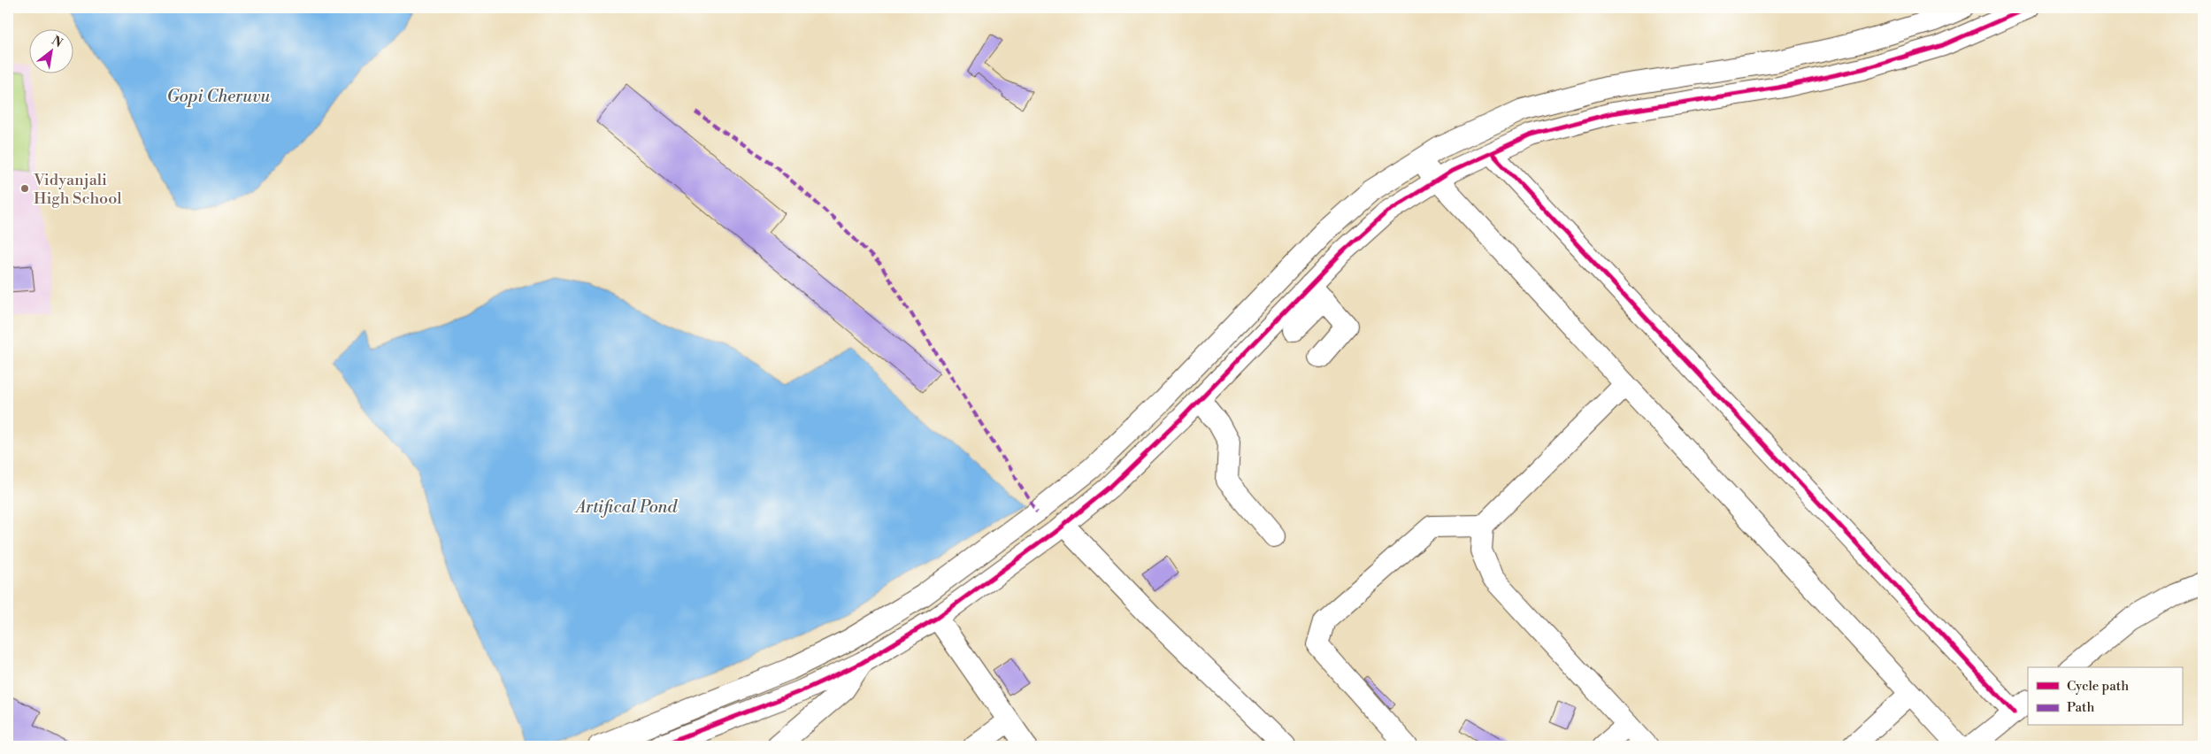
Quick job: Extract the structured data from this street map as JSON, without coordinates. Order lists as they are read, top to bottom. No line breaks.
{"water":["Gopi Cheruvu","Artifical Pond"],"places":["Vidyanjali High School"],"legend":["Cycle path","Path"],"north":"top right"}
